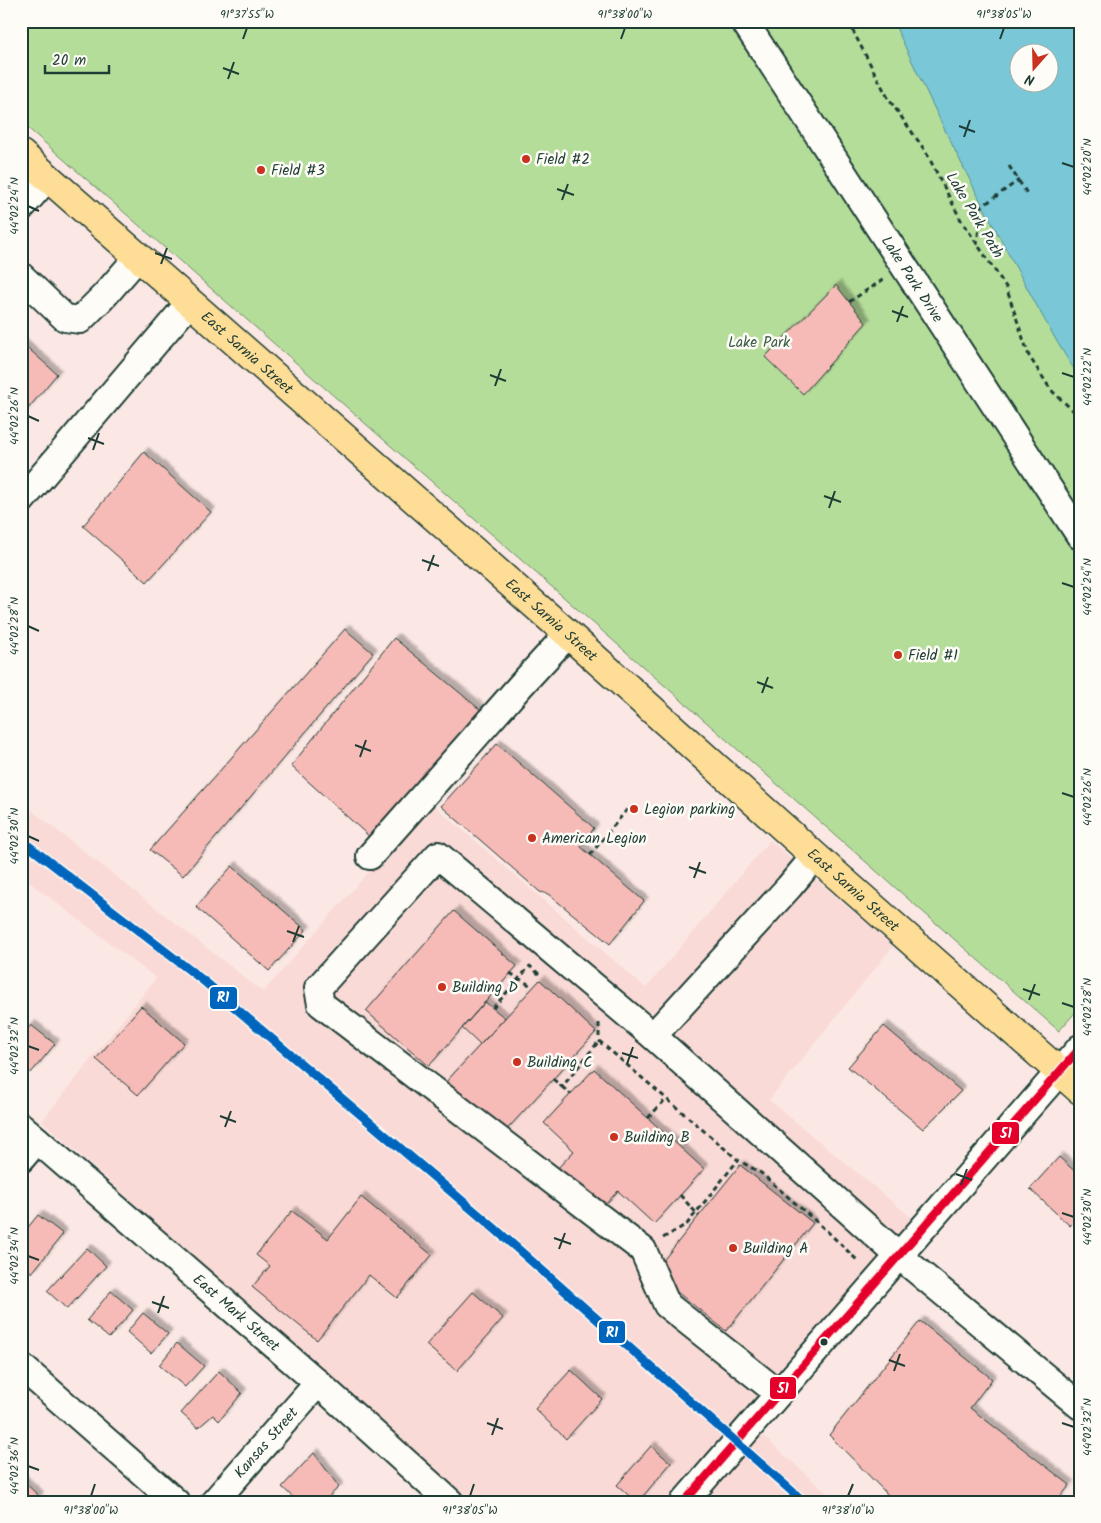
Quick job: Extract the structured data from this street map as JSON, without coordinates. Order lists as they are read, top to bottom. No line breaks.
{"streets":{"main road":["East Sarnia Street"],"street":["Lake Park Drive","East Mark Street","Kansas Street"],"path":["Lake Park Path"]},"crossings":[["East Mark Street","Kansas Street"]],"parks":["Lake Park"],"places":["Field #2","Field #3","Field #1","Legion parking","American Legion","Building D","Building C","Building B","Building A"],"lines":["transit line R1","transit line 51"],"scale_bar":"20 m","north":"bottom","coordinates":["91°37'55\"W","91°38'00\"W","91°38'05\"W","44°02'20\"N","44°02'24\"N","44°02'22\"N","44°02'26\"N","44°02'28\"N","44°02'30\"N","44°02'32\"N","44°02'34\"N","44°02'36\"N","91°38'10\"W"]}
